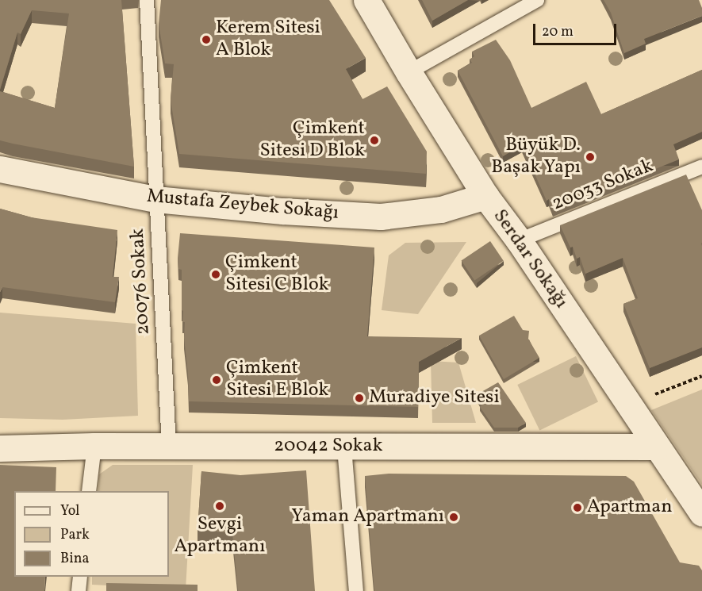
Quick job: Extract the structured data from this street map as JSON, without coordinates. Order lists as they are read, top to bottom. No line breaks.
{"streets":{"street":["Mustafa Zeybek Sokağı","Serdar Sokağı","20042 Sokak"],"lane":["20033 Sokak","20076 Sokak"]},"crossings":[["20033 Sokak","Serdar Sokağı"],["Mustafa Zeybek Sokağı","Serdar Sokağı"],["Mustafa Zeybek Sokağı","20076 Sokak"],["Serdar Sokağı","20042 Sokak"],["20076 Sokak","20042 Sokak"]],"places":["Kerem Sitesi A Blok","Çimkent Sitesi D Blok","Büyük D. Başak Yapı","Çimkent Sitesi C Blok","Çimkent Sitesi E Blok","Muradiye Sitesi","Sevgi Apartmanı","Apartman","Yaman Apartmanı"],"legend":["Yol","Park","Bina"],"scale_bar":"20 m"}
